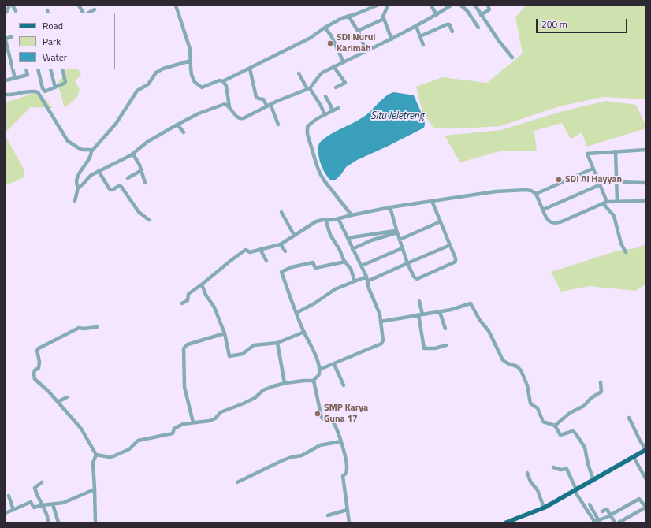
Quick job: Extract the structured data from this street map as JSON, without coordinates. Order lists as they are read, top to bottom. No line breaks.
{"water":["Situ Jeletreng"],"places":["SDI Nurul Karimah","SDI Al Hayyan","SMP Karya Guna 17"],"legend":["Road","Park","Water"],"scale_bar":"200 m"}
